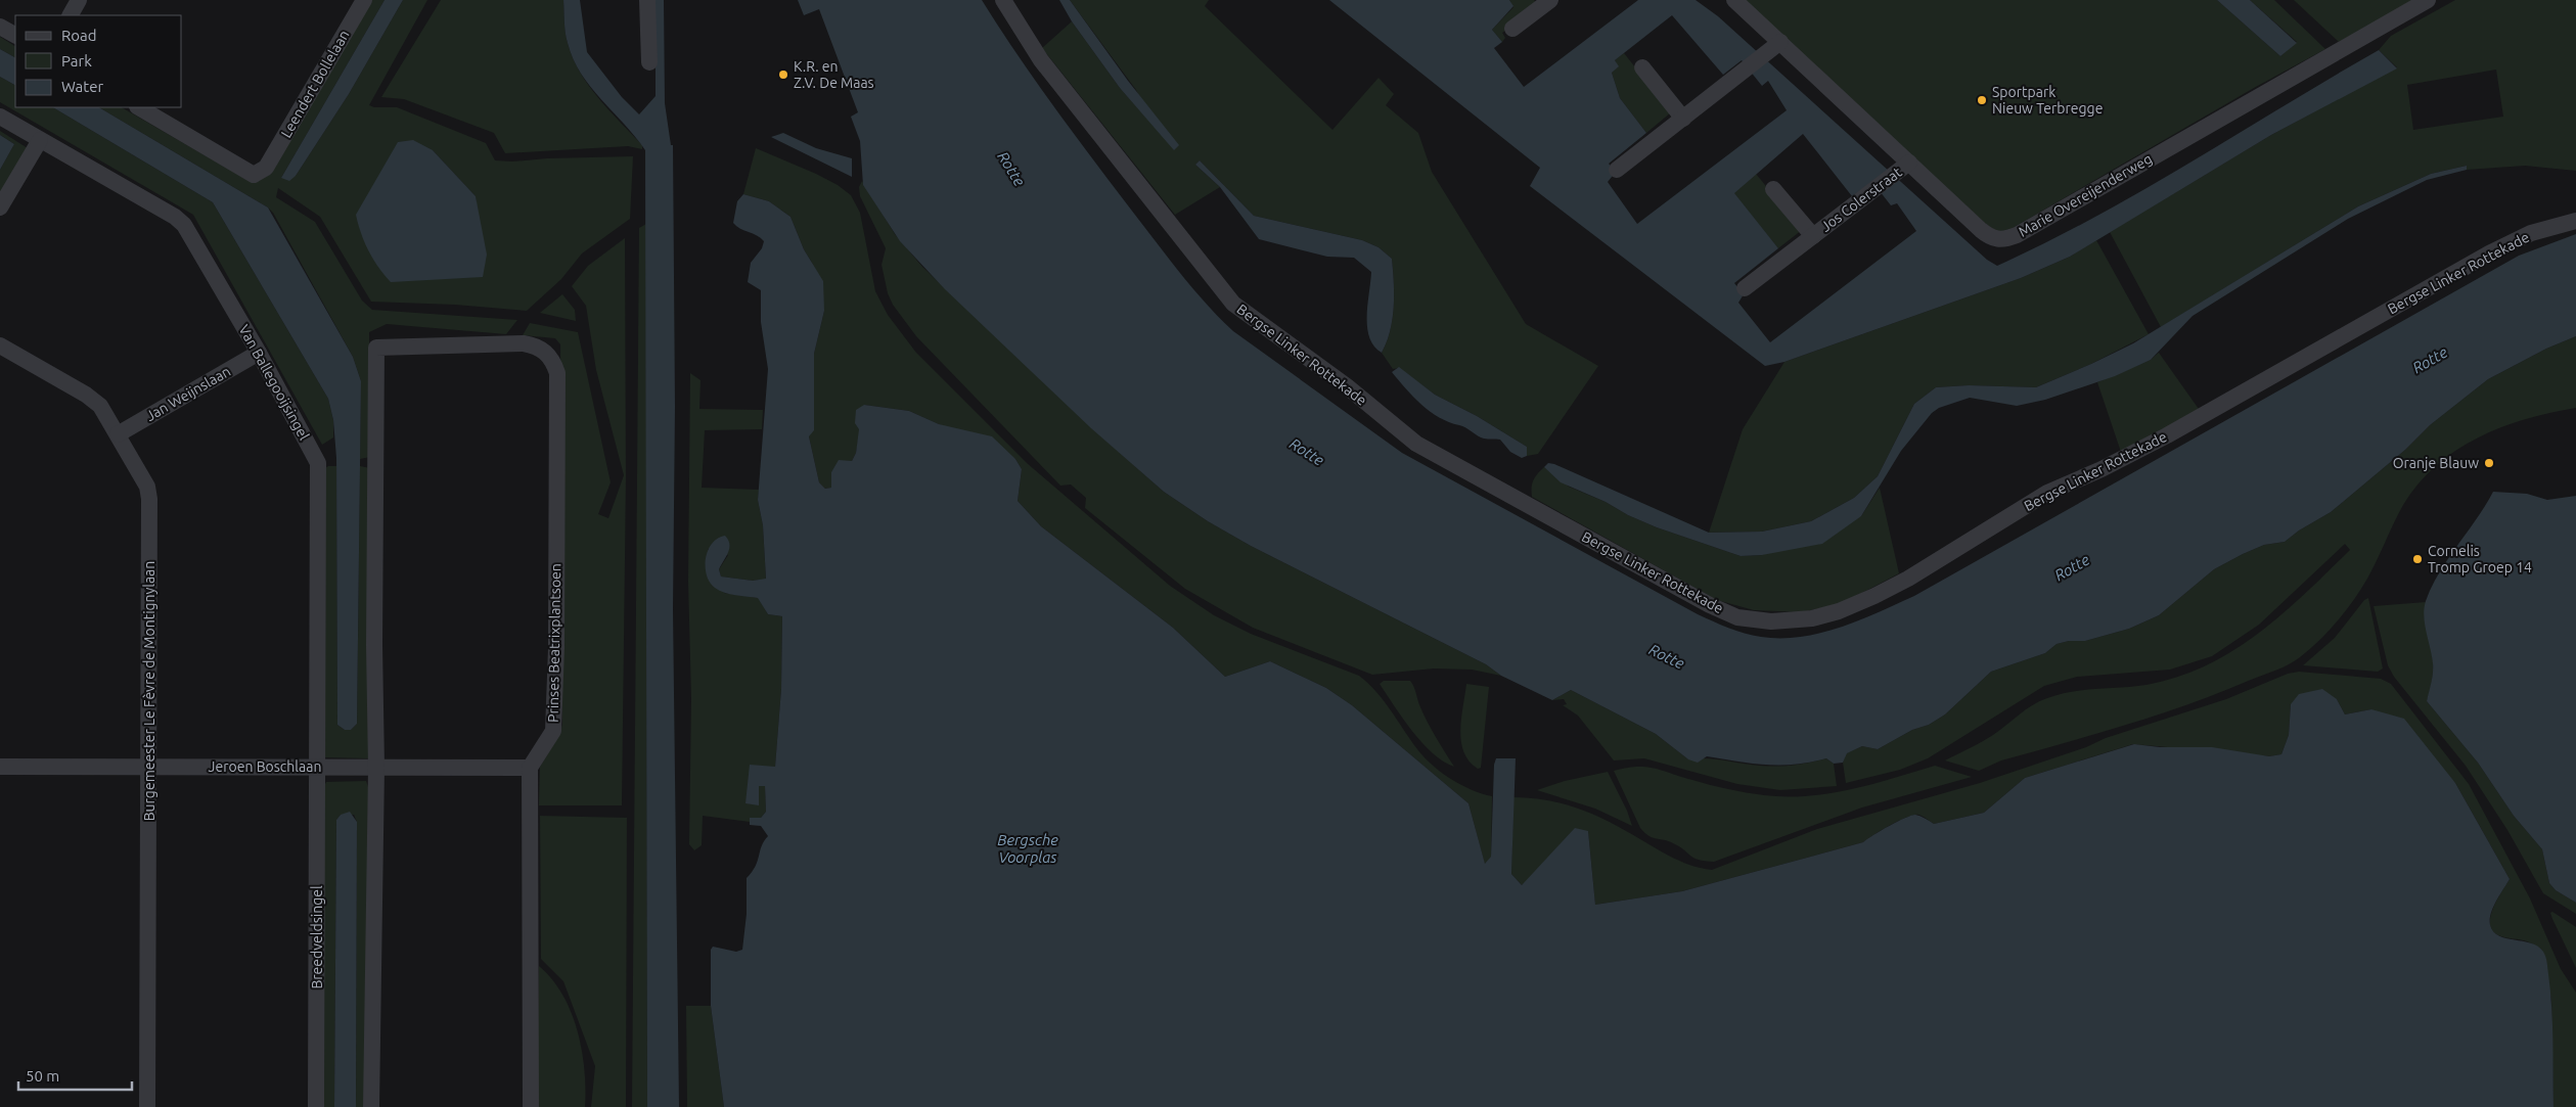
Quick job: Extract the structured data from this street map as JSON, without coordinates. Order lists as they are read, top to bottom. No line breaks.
{"streets":{"street":["Leendert Bollelaan","Marie Overeijenderweg","Jos Colerstraat","Bergse Linker Rottekade","Van Ballegooijsingel","Jan Weijnslaan","Prinses Beatrixplantsoen","Burgemeester Le Fèvre de Montignylaan","Jeroen Boschlaan","Breedveldsingel"]},"crossings":[["Marie Overeijenderweg","Jos Colerstraat"],["Van Ballegooijsingel","Jan Weijnslaan"],["Van Ballegooijsingel","Jeroen Boschlaan"],["Van Ballegooijsingel","Breedveldsingel"],["Jan Weijnslaan","Burgemeester Le Fèvre de Montignylaan"],["Prinses Beatrixplantsoen","Jeroen Boschlaan"],["Burgemeester Le Fèvre de Montignylaan","Jeroen Boschlaan"],["Jeroen Boschlaan","Breedveldsingel"]],"water":["Rotte","Bergsche Voorplas"],"places":["K.R. en Z.V. De Maas","Sportpark Nieuw Terbregge","Oranje Blauw","Cornelis Tromp Groep 14"],"legend":["Road","Park","Water"],"scale_bar":"50 m"}
